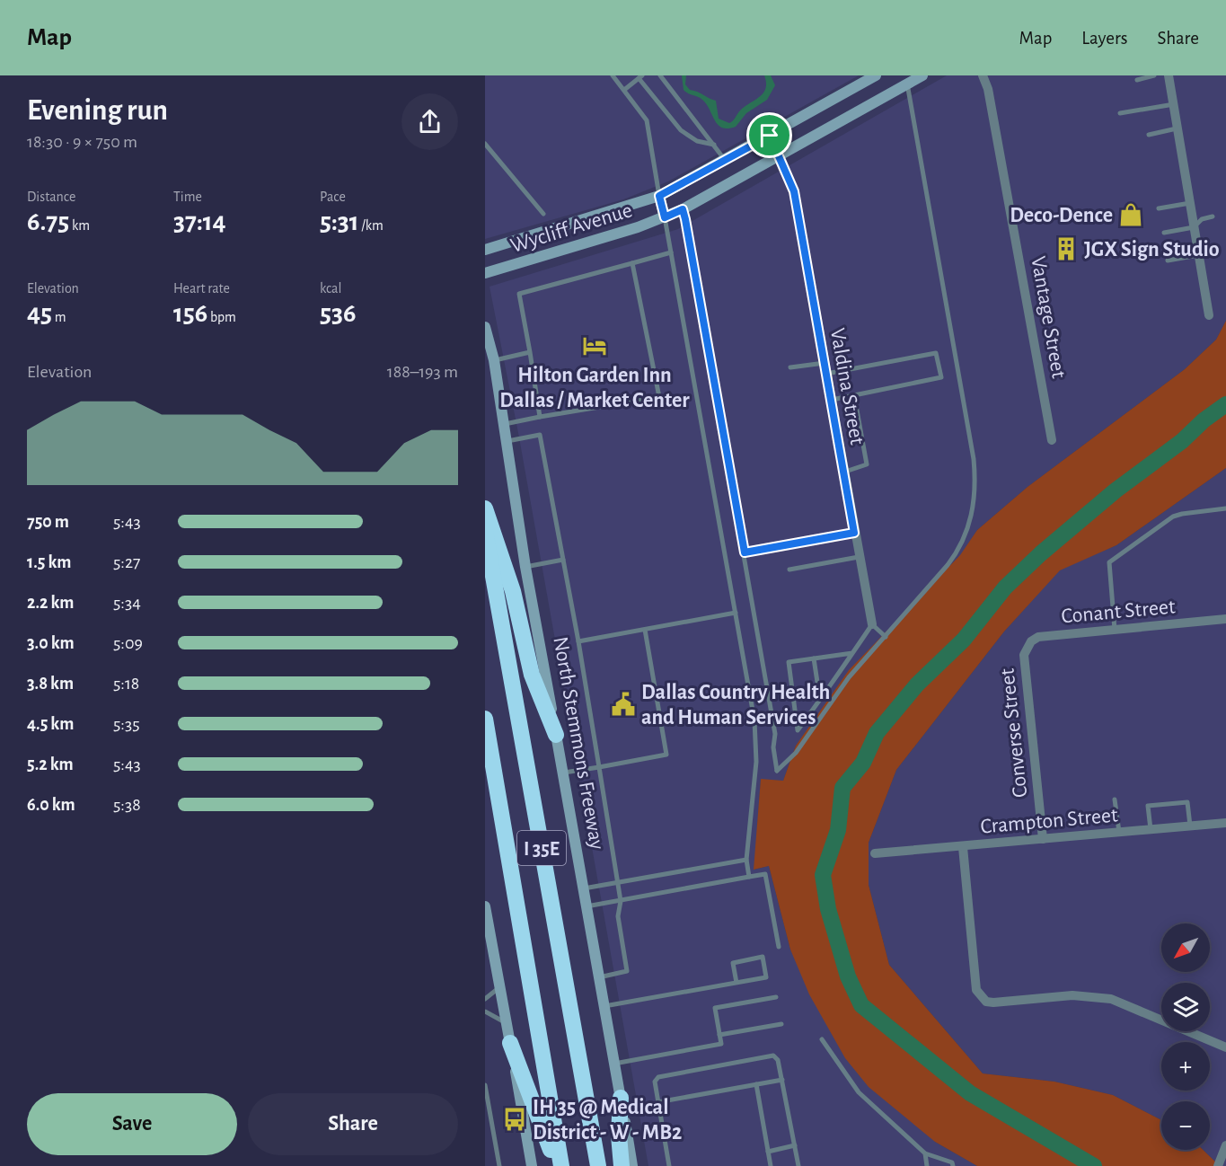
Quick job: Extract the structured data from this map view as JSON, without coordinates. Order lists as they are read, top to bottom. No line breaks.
{"streets":{"highway":["I 35E"],"main road":["Wycliff Avenue","North Stemmons Freeway"],"street":["Vantage Street","Valdina Street","Conant Street","Converse Street","Crampton Street"]},"crossings":[["Wycliff Avenue","Valdina Street"],["Conant Street","Converse Street"],["Converse Street","Crampton Street"]],"places":{"shop":["Deco-Dence"],"building":["JGX Sign Studio"],"hotel":["Hilton Garden Inn Dallas / Market Center"],"public building":["Dallas Country Health and Human Services"],"bus stop":["IH 35 @ Medical District - W - MB2"]},"north":"bottom left","page":{"header":"Map","nav":["Map","Layers","Share"],"heading":["Evening run","18:30 · 9 × 750 m"],"stats":[["Distance","6.75 km"],["Time","37:14"],["Pace","5:31 /km"],["Elevation","45 m"],["Heart rate","156 bpm"],["kcal","536"]],"chart":["Elevation","188–193 m"],"list":[{"name":"750 m","note":"5:43"},{"name":"1.5 km","note":"5:27"},{"name":"2.2 km","note":"5:34"},{"name":"3.0 km","note":"5:09"},{"name":"3.8 km","note":"5:18"},{"name":"4.5 km","note":"5:35"},{"name":"5.2 km","note":"5:43"},{"name":"6.0 km","note":"5:38"}],"map_buttons":["+","−"],"buttons":["Save","Share"]}}
